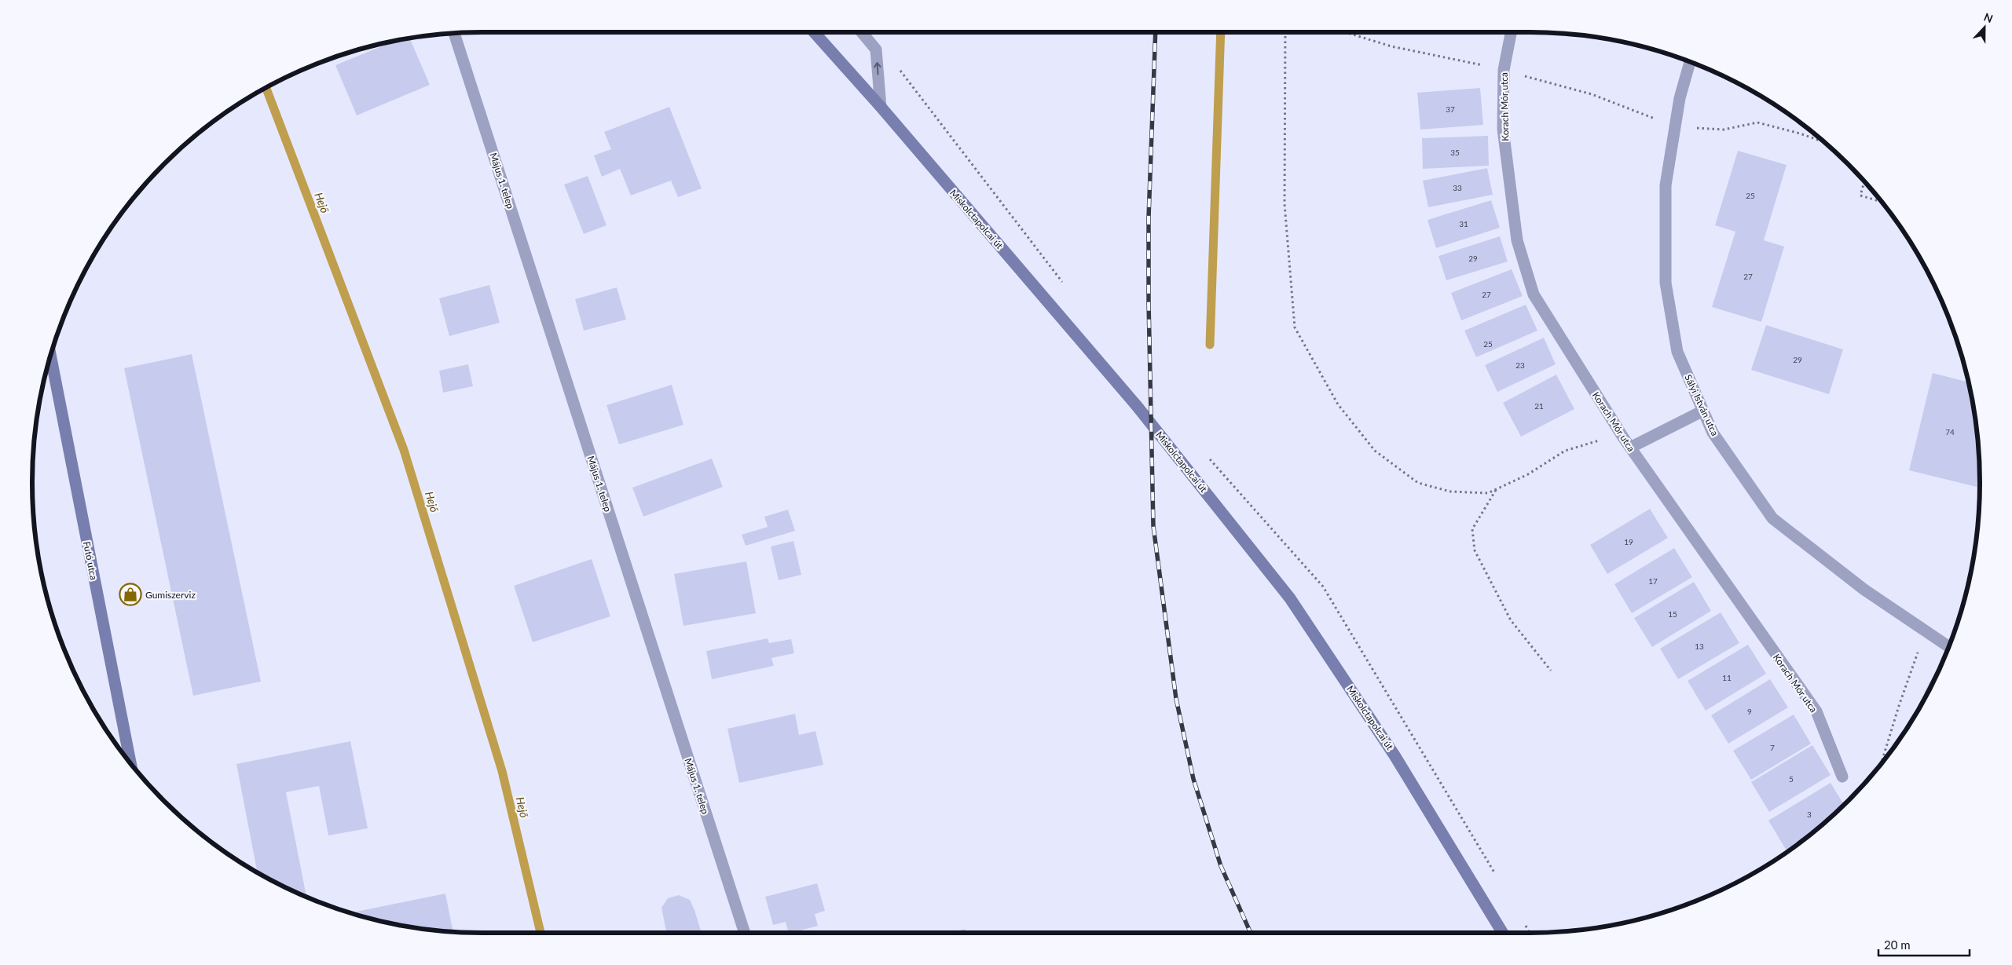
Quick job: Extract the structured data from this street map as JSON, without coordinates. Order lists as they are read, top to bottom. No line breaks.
{"streets":{"street":["Korach Mór utca","Május 1. telep","Miskolctapolcai út","Sályi István utca","Futó utca"]},"water":["Hejő"],"places":{"shop":["Gumiszerviz"]},"house_numbers":["37","35","33","25","31","29","27","27","25","29","23","21","74","19","17","15","13","11","9","7","5","3"],"scale_bar":"20 m","north":"top"}
